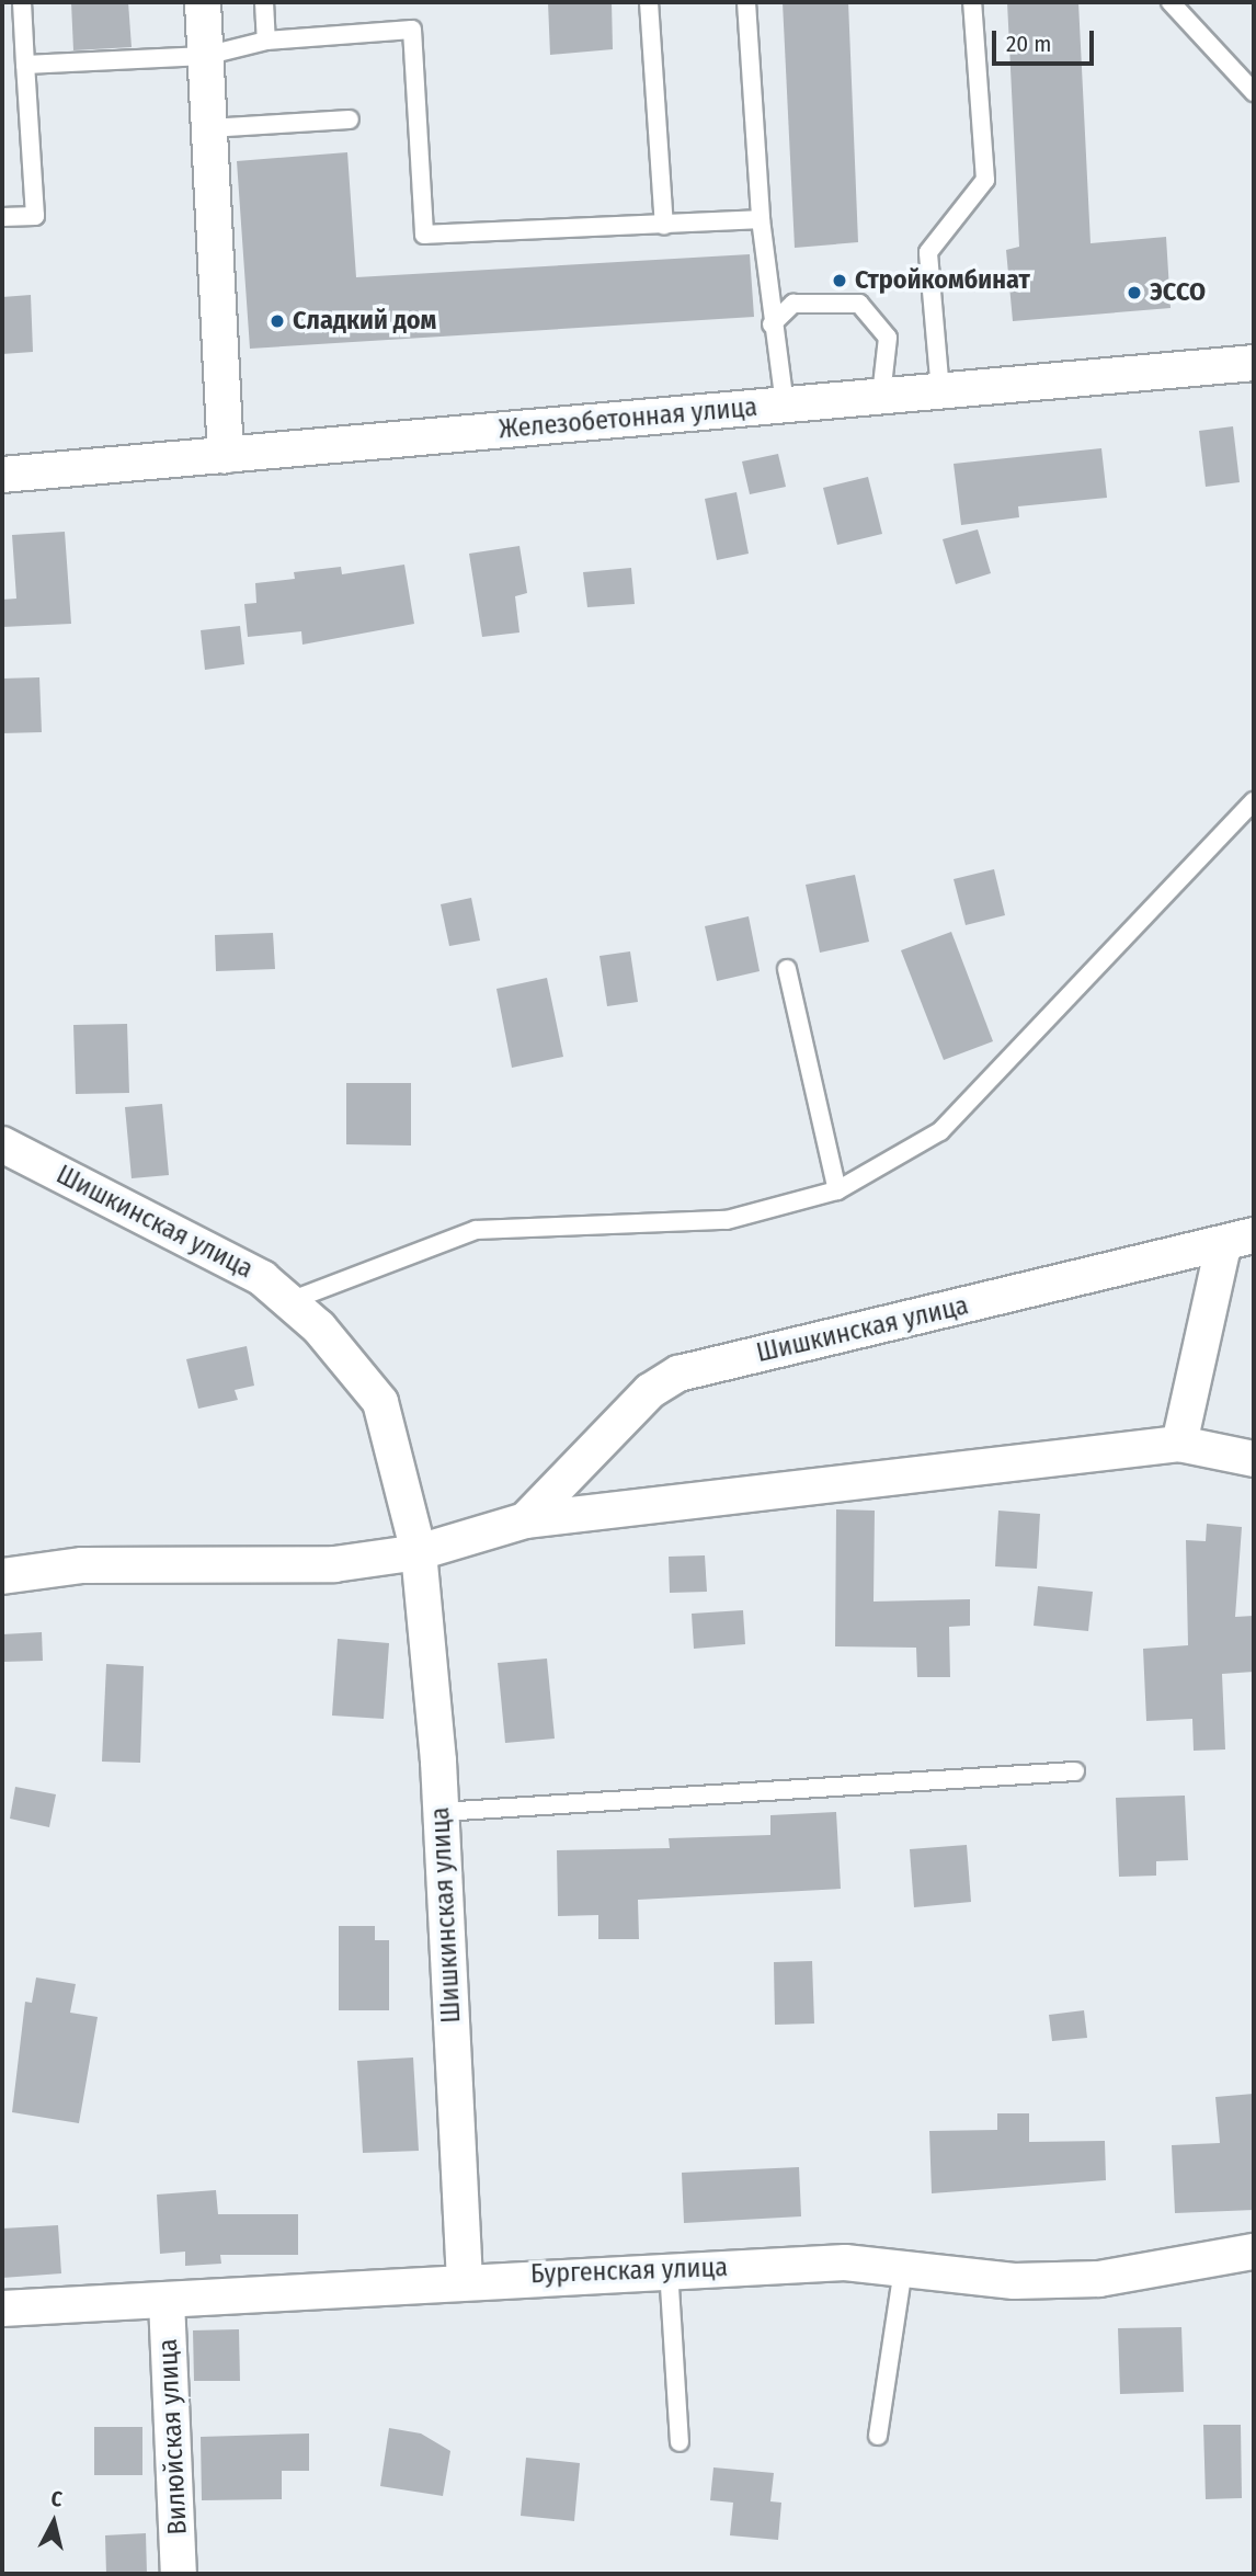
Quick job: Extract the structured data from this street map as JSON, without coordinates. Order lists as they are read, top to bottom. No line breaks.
{"streets":{"street":["Железобетонная улица","Шишкинская улица","Бургенская улица","Вилюйская улица"]},"crossings":[["Шишкинская улица","Бургенская улица"],["Бургенская улица","Вилюйская улица"]],"places":["Стройкомбинат","ЭССО","Сладкий дом"],"scale_bar":"20 m","north":"top"}
